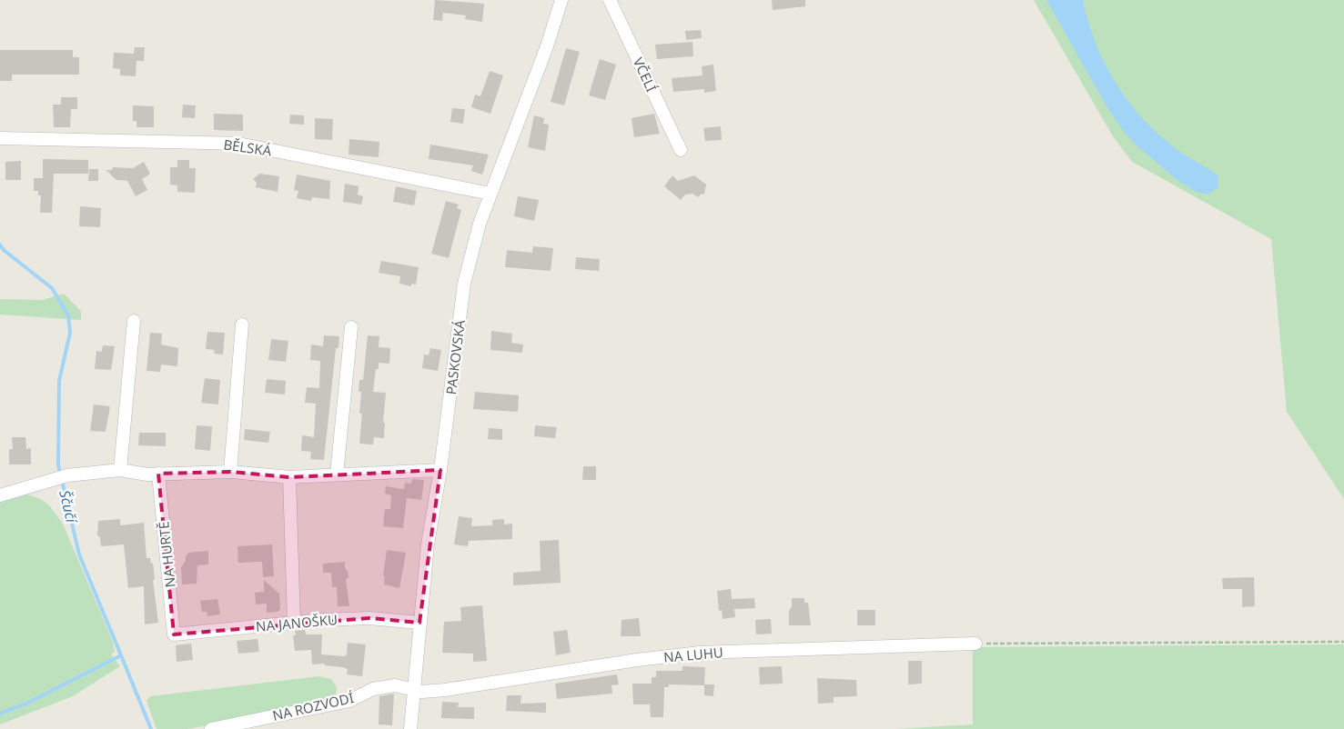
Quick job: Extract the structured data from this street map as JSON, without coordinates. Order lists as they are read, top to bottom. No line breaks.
{"streets":{"street":["VČELÍ","BĚLSKÁ","PASKOVSKÁ","NA HURTĚ","NA JANOŠKU","NA LUHU","NA ROZVODÍ"]},"crossings":[["BĚLSKÁ","PASKOVSKÁ"],["PASKOVSKÁ","NA JANOŠKU"],["PASKOVSKÁ","NA LUHU"],["PASKOVSKÁ","NA ROZVODÍ"],["NA HURTĚ","NA JANOŠKU"],["NA LUHU","NA ROZVODÍ"]],"water":["Ščučí"]}
